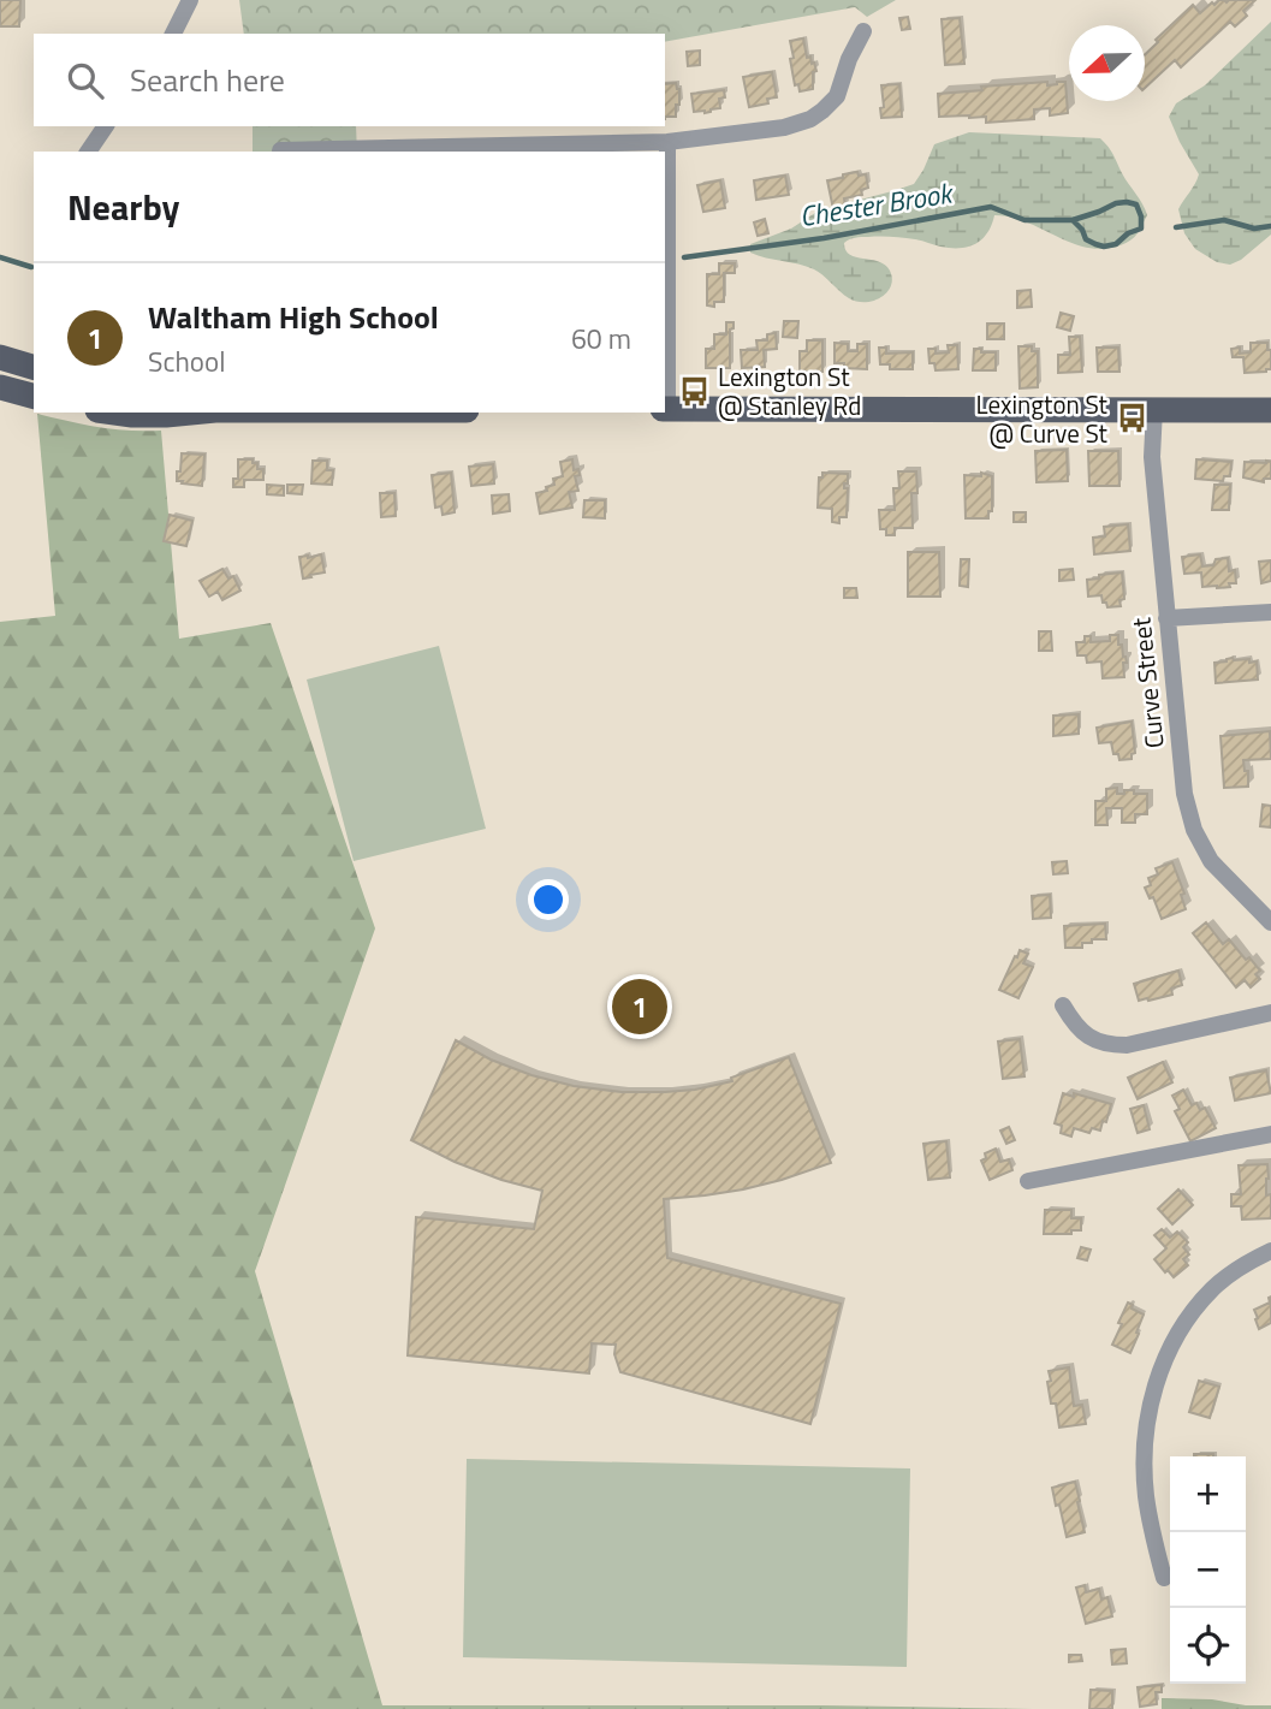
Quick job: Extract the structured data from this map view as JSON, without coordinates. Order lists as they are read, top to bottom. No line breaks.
{"streets":{"street":["Curve Street"]},"water":["Chester Brook"],"places":{"bus stop":["Lexington St @ Stanley Rd","Lexington St @ Curve St"]},"north":"left","page":{"search":"Search here","heading":"Nearby","list":[{"mark":"1","name":"Waltham High School","note":"School","value":"60 m"}],"pins":"1","map_buttons":["+","−"]}}
